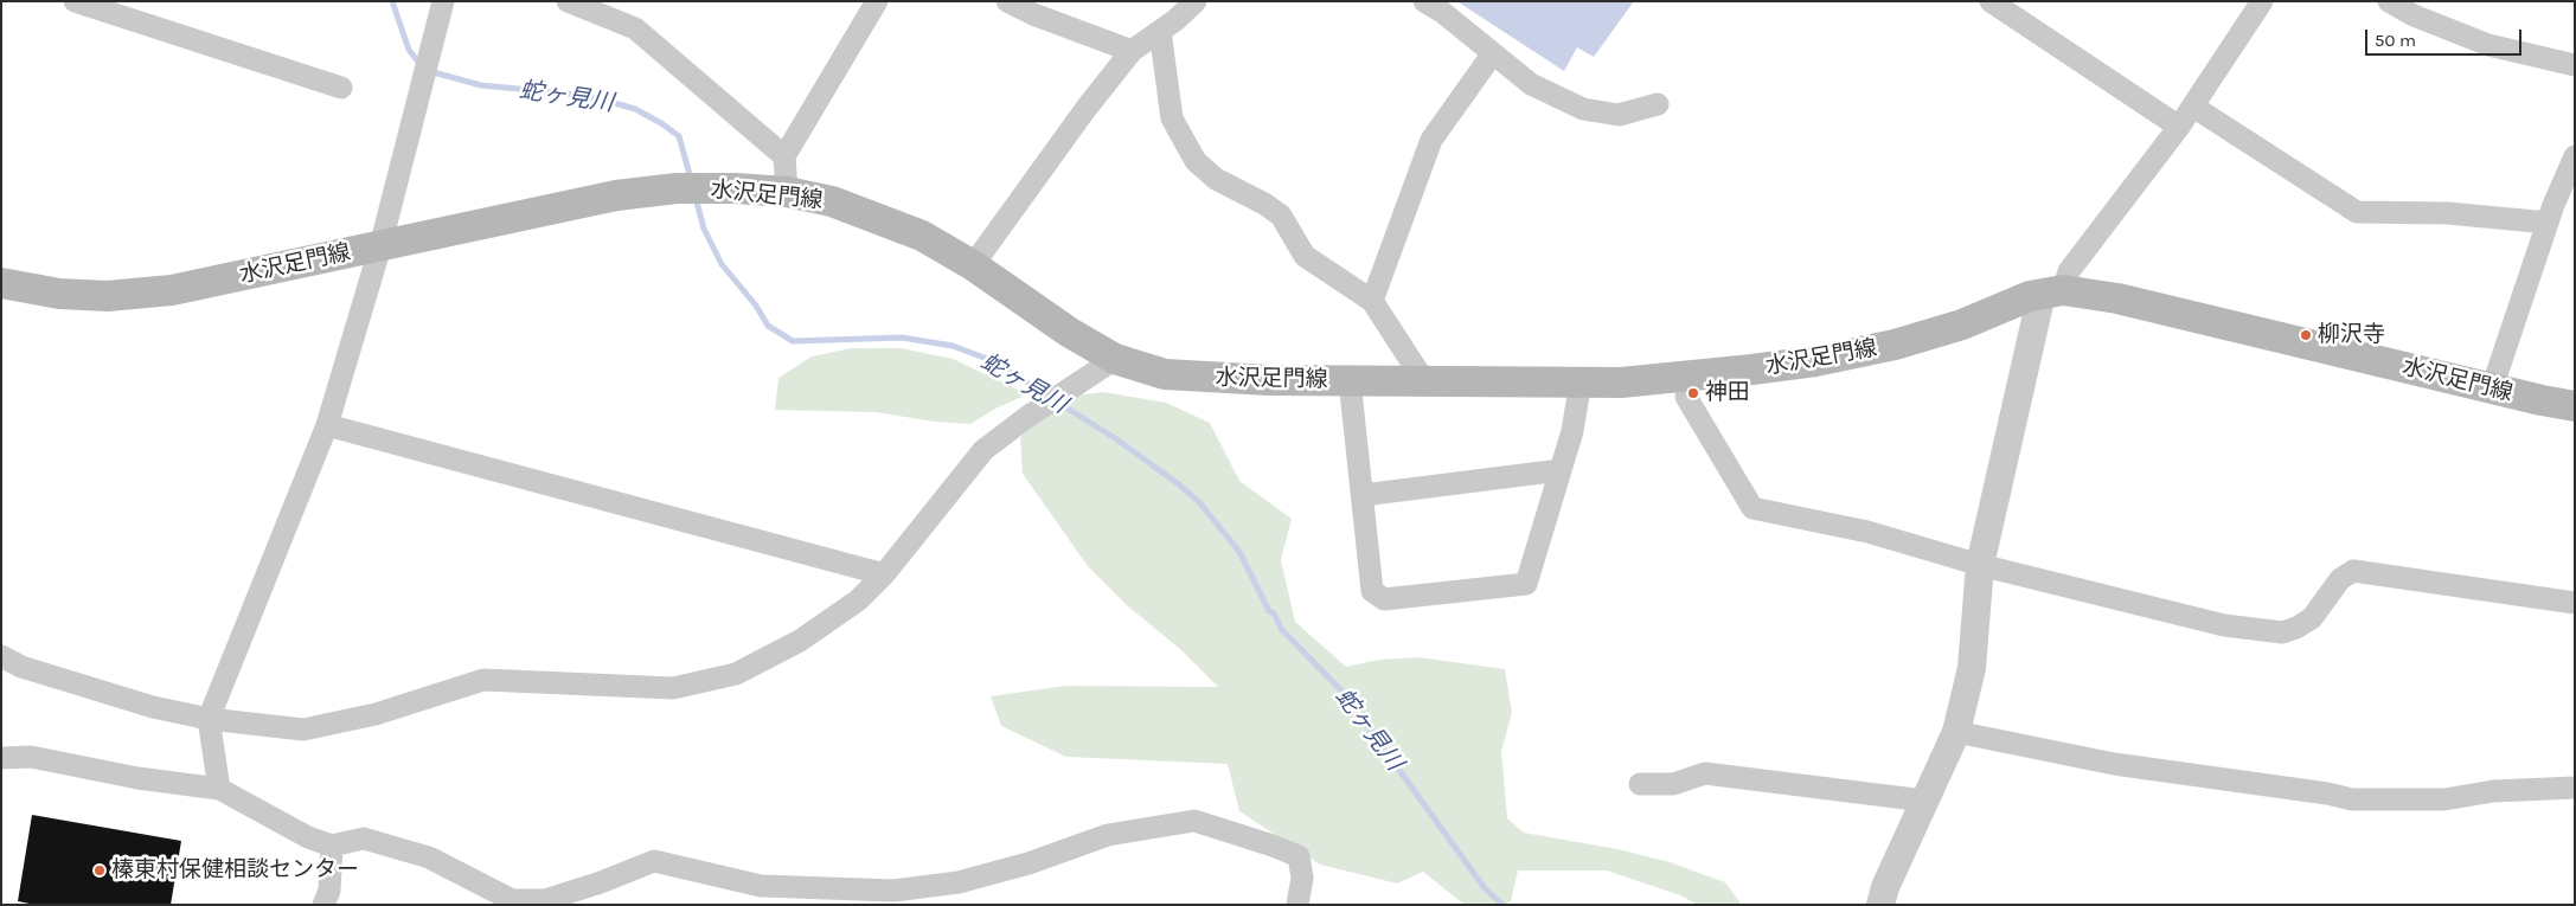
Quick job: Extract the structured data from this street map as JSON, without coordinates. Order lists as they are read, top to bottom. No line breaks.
{"streets":{"main road":["水沢足門線"]},"water":["蛇ヶ見川"],"places":["柳沢寺","神田","榛東村保健相談センター"],"scale_bar":"50 m"}
